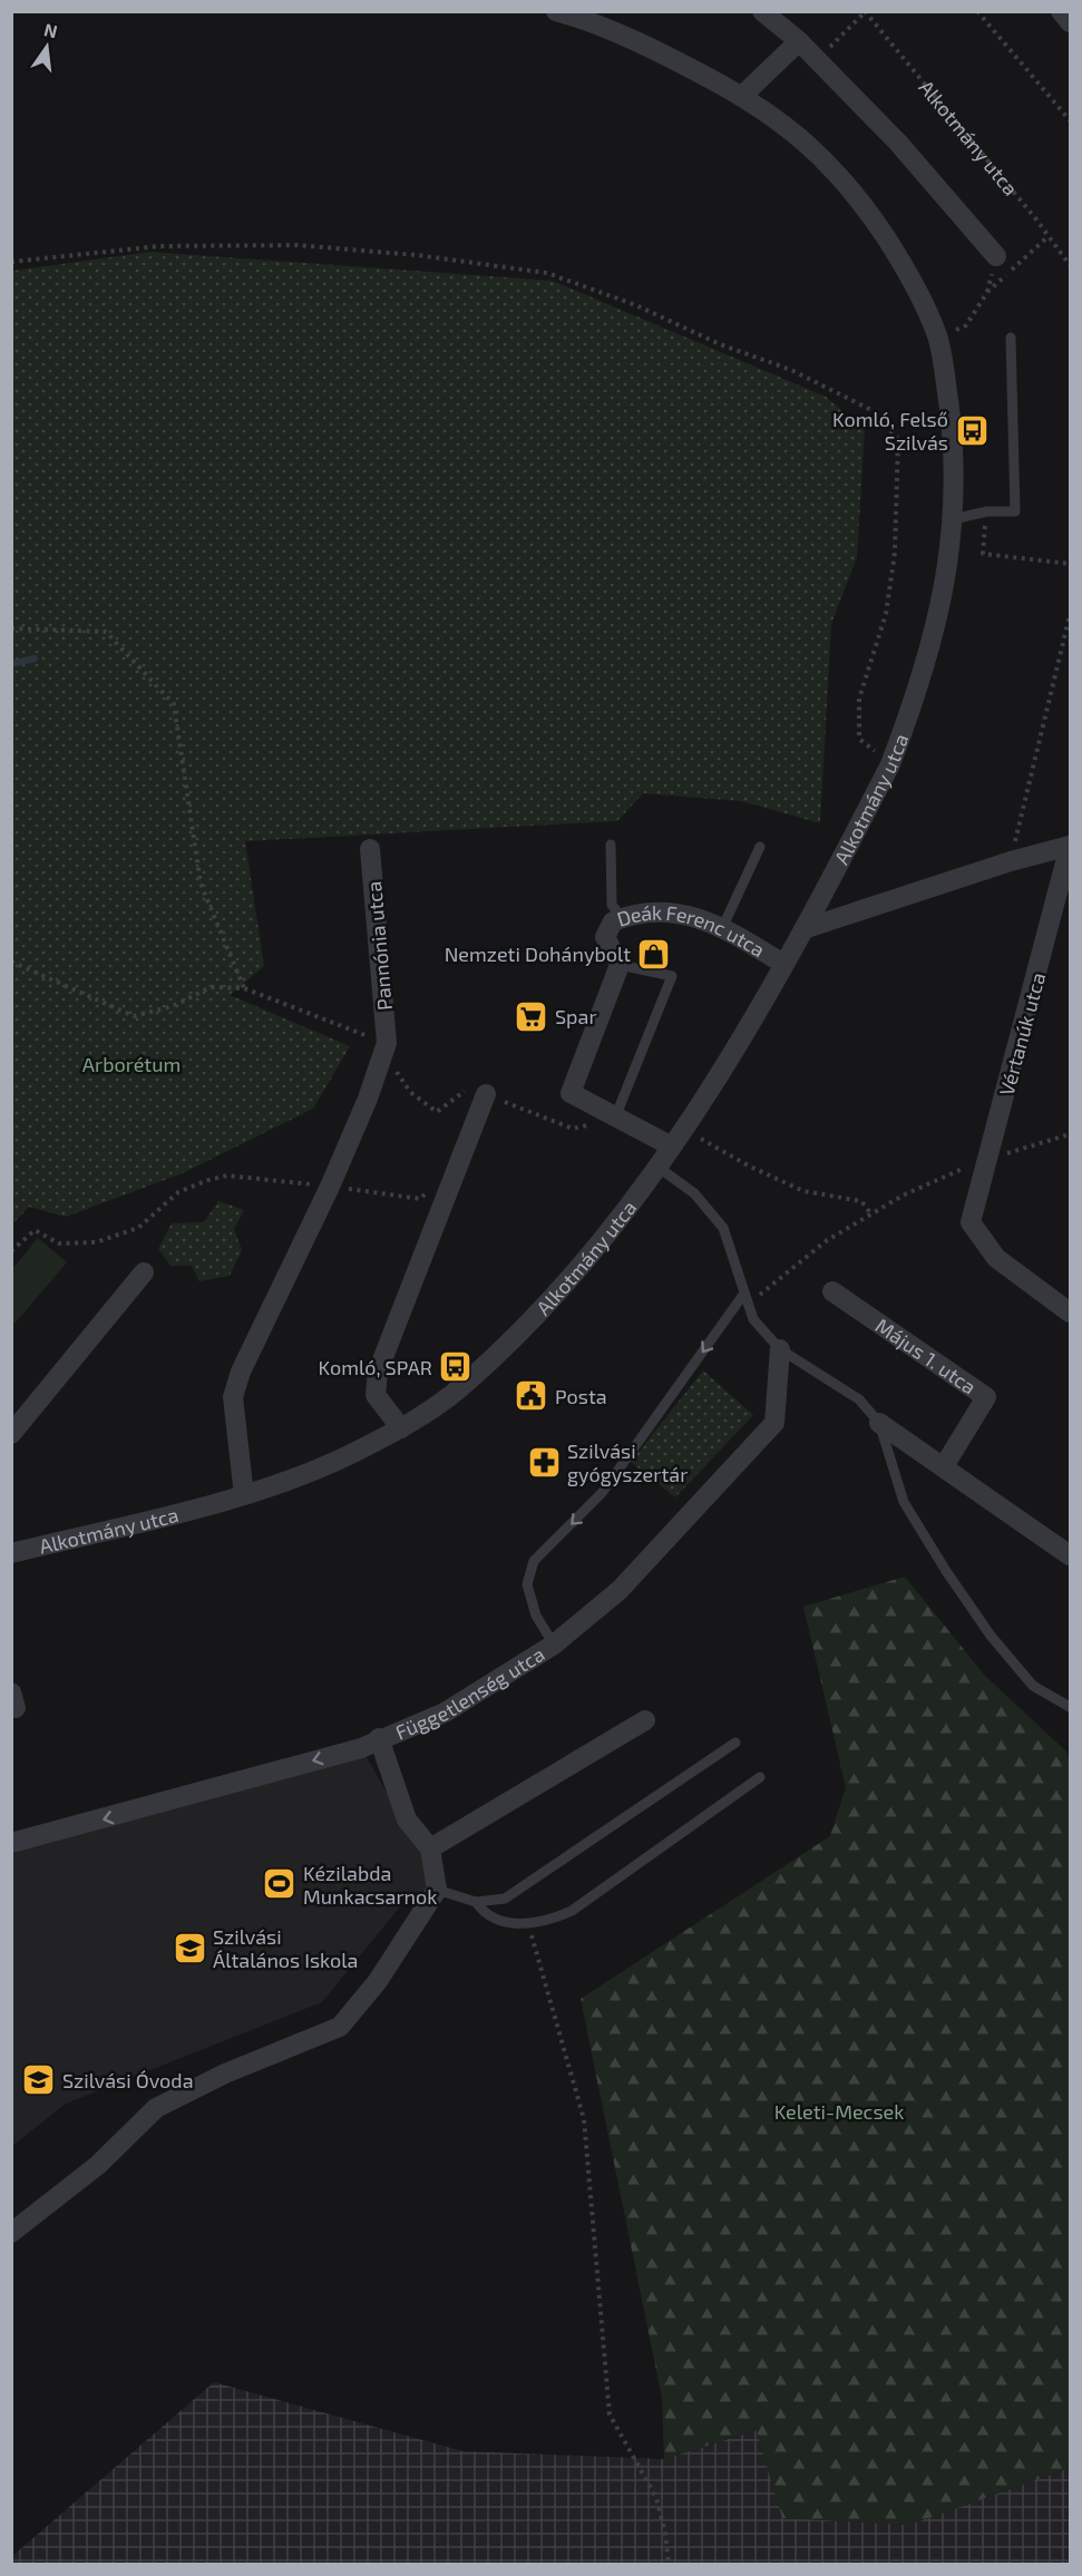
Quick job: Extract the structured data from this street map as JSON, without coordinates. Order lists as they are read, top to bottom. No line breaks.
{"streets":{"street":["Alkotmány utca","Deák Ferenc utca","Pannónia utca","Vértanúk utca","Május 1. utca","Függetlenség utca"]},"crossings":[["Alkotmány utca","Deák Ferenc utca"]],"one_way":["Függetlenség utca"],"parks":["Arborétum","Keleti-Mecsek"],"places":{"bus stop":["Komló, Felső Szilvás","Komló, SPAR"],"shop":["Nemzeti Dohánybolt"],"supermarket":["Spar"],"public building":["Posta"],"pharmacy":["Szilvási gyógyszertár"],"sports":["Kézilabda Munkacsarnok"],"school or university":["Szilvási Általános Iskola","Szilvási Óvoda"]},"north":"top"}
